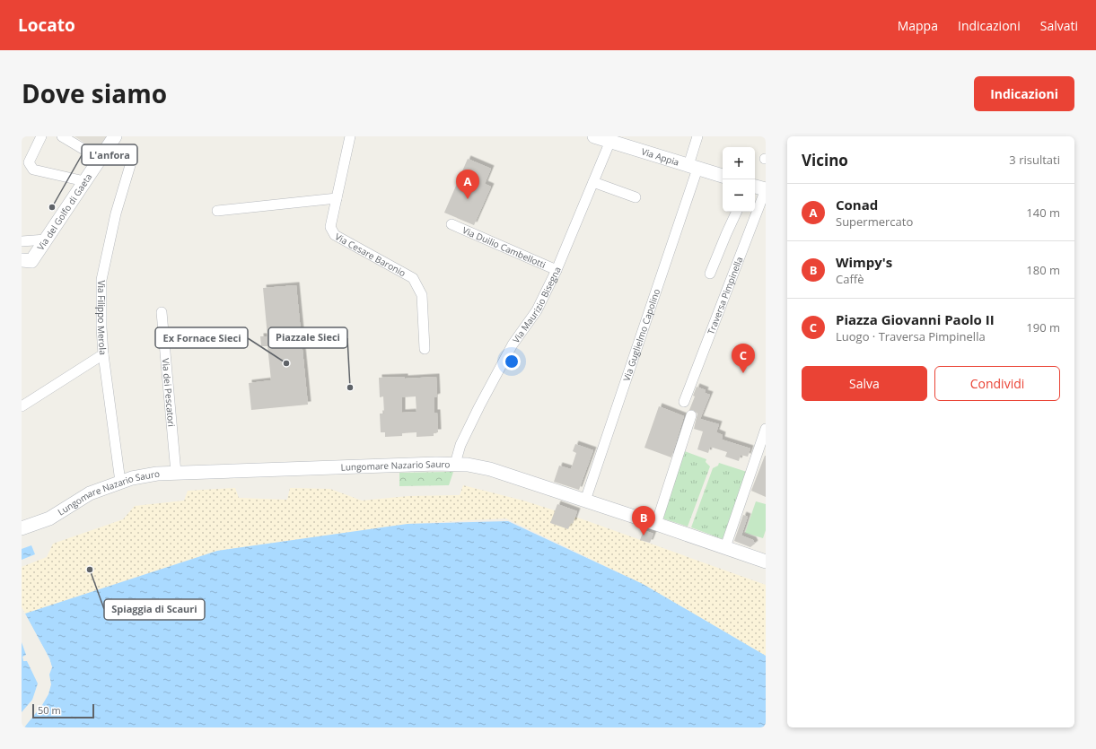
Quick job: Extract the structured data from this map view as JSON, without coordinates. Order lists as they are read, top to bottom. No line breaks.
{"streets":{"street":["Via Appia","Via del Golfo di Gaeta","Via Duilio Cambellotti","Via Cesare Baronio","Traversa Pimpinella","Via Maurizio Bisegna","Via Filippo Merola","Via Guglielmo Capolino","Via dei Pescatori","Lungomare Nazario Sauro"]},"crossings":[["Via Appia","Via Maurizio Bisegna"],["Via Appia","Via Guglielmo Capolino"],["Via del Golfo di Gaeta","Via Filippo Merola"],["Via Duilio Cambellotti","Via Maurizio Bisegna"],["Via Maurizio Bisegna","Lungomare Nazario Sauro"],["Via Filippo Merola","Lungomare Nazario Sauro"],["Via Guglielmo Capolino","Lungomare Nazario Sauro"],["Via dei Pescatori","Lungomare Nazario Sauro"]],"places":["L'anfora","Ex Fornace Sieci","Piazzale Sieci","Spiaggia di Scauri"],"scale_bar":"50 m","page":{"header":"Locato","nav":["Mappa","Indicazioni","Salvati"],"title":"Dove siamo","buttons":["Indicazioni",["Salva","Condividi"]],"heading":["Vicino","3 risultati"],"map_buttons":["+","−"],"pins":["A","C","B"],"list":[{"mark":"A","name":"Conad","note":"Supermercato","value":"140 m"},{"mark":"B","name":"Wimpy's","note":"Caffè","value":"180 m"},{"mark":"C","name":"Piazza Giovanni Paolo II","note":"Luogo · Traversa Pimpinella","value":"190 m"}],"scale":"50 m"}}
